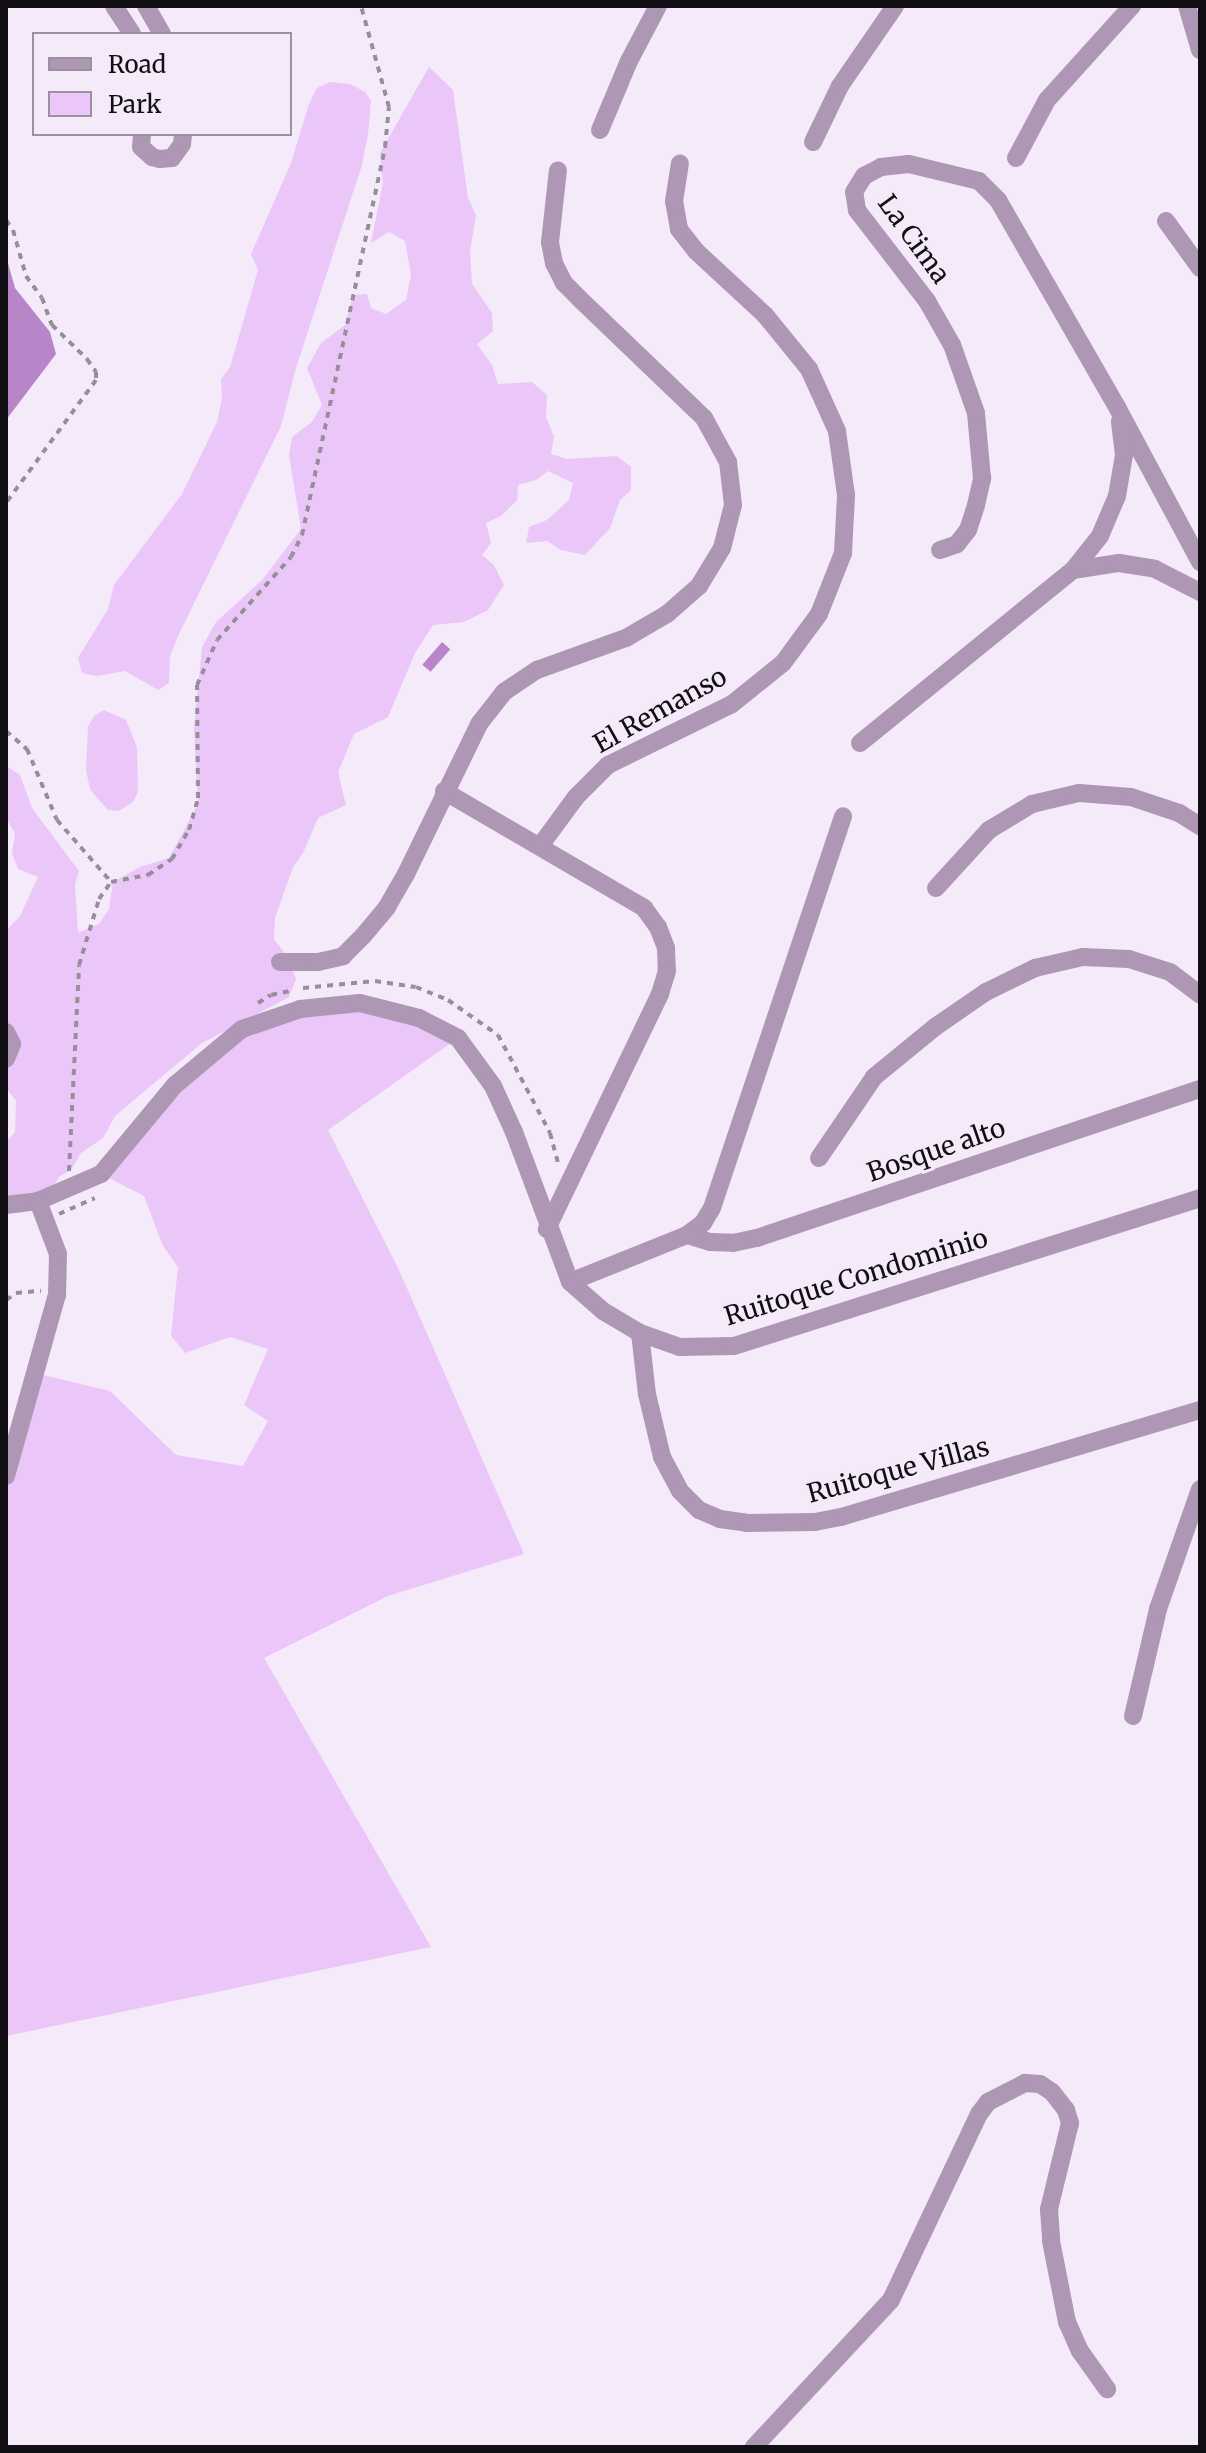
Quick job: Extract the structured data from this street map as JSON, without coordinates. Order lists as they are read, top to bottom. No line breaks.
{"streets":{"street":["La Cima","El Remanso","Bosque alto","Ruitoque Condominio","Ruitoque Villas"]},"crossings":[["Ruitoque Condominio","Ruitoque Villas"]],"legend":["Road","Park"]}
